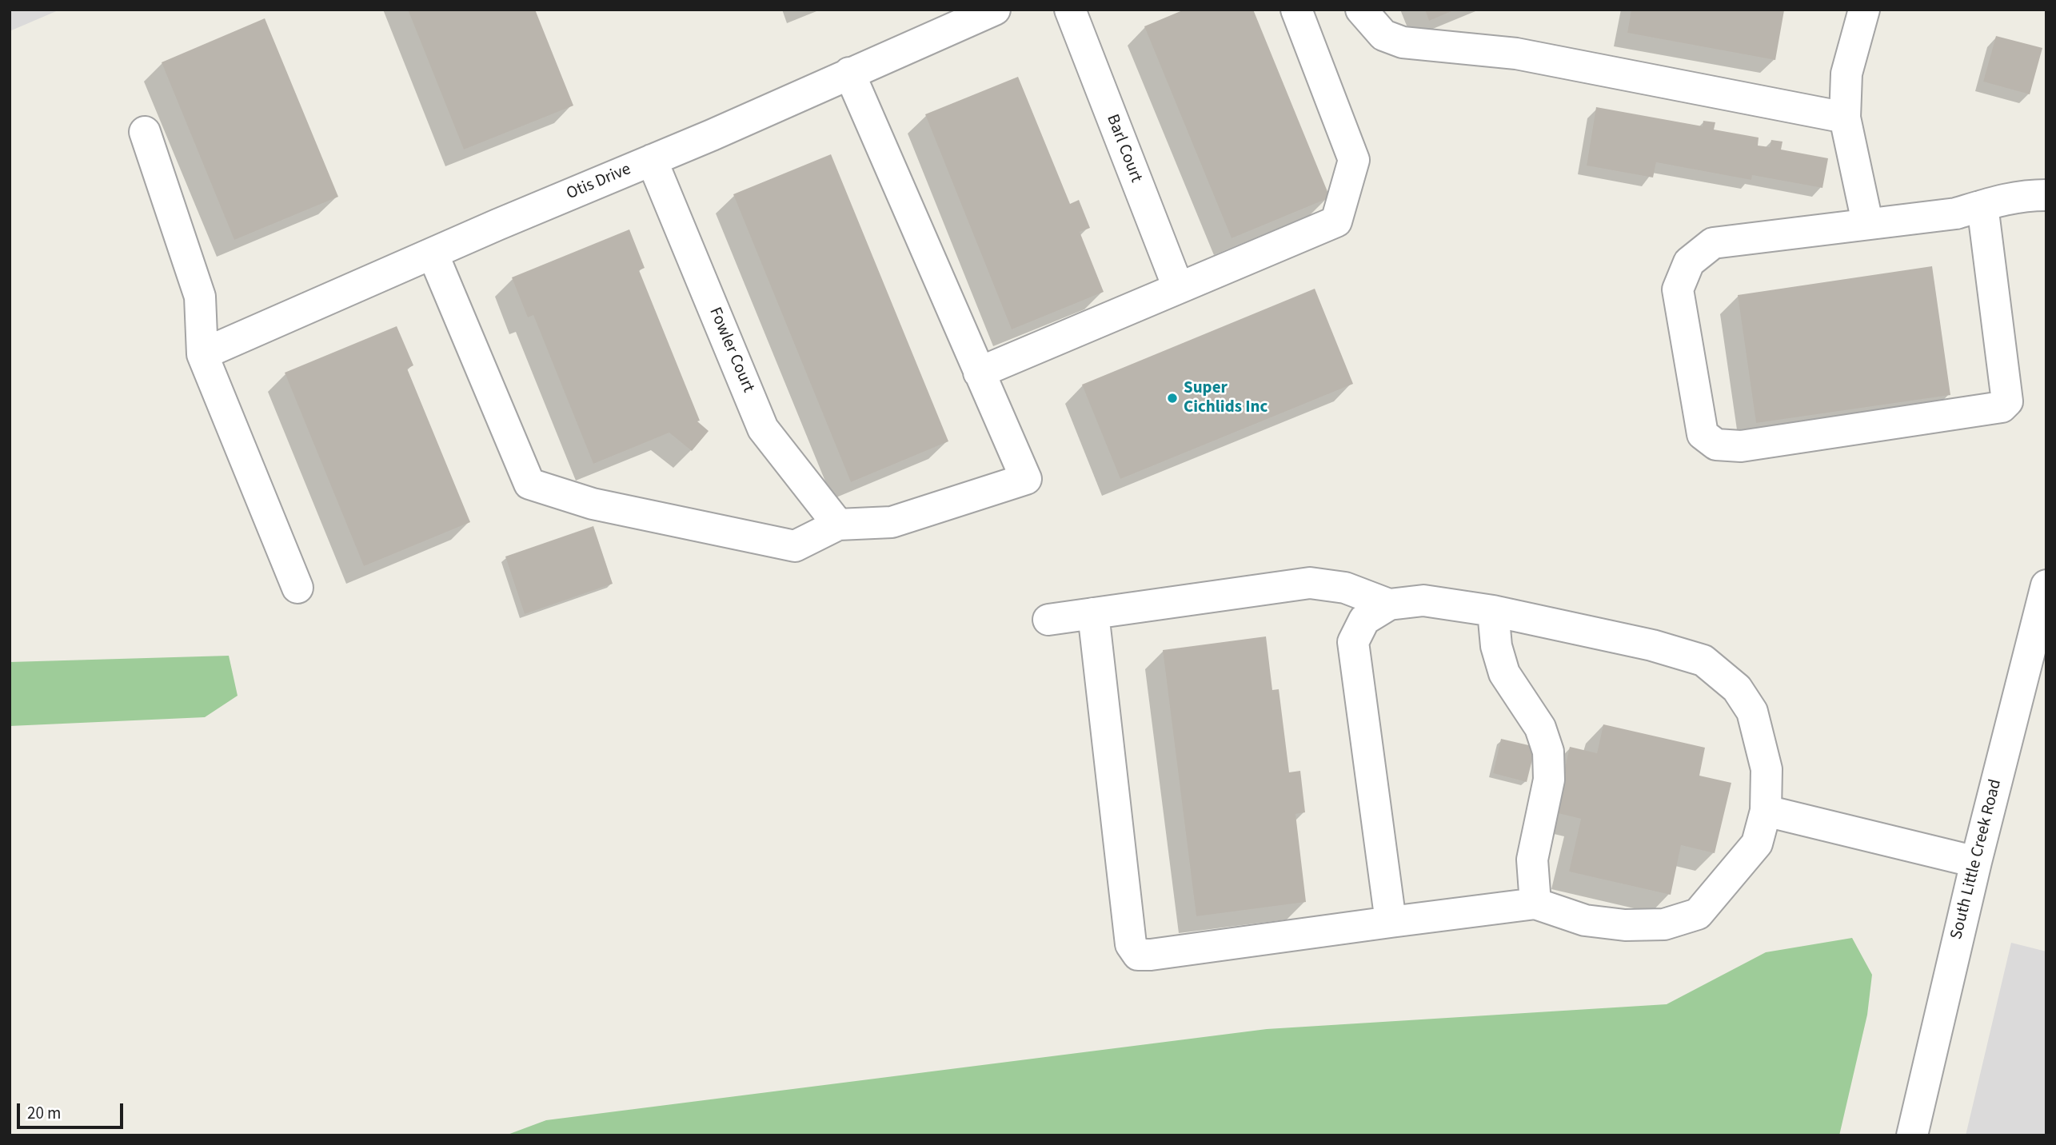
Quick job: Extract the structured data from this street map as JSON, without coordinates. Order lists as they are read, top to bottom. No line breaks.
{"streets":{"street":["Barl Court","Otis Drive","Fowler Court","South Little Creek Road"]},"crossings":[["Otis Drive","Fowler Court"]],"places":["Super Cichlids Inc"],"scale_bar":"20 m"}
